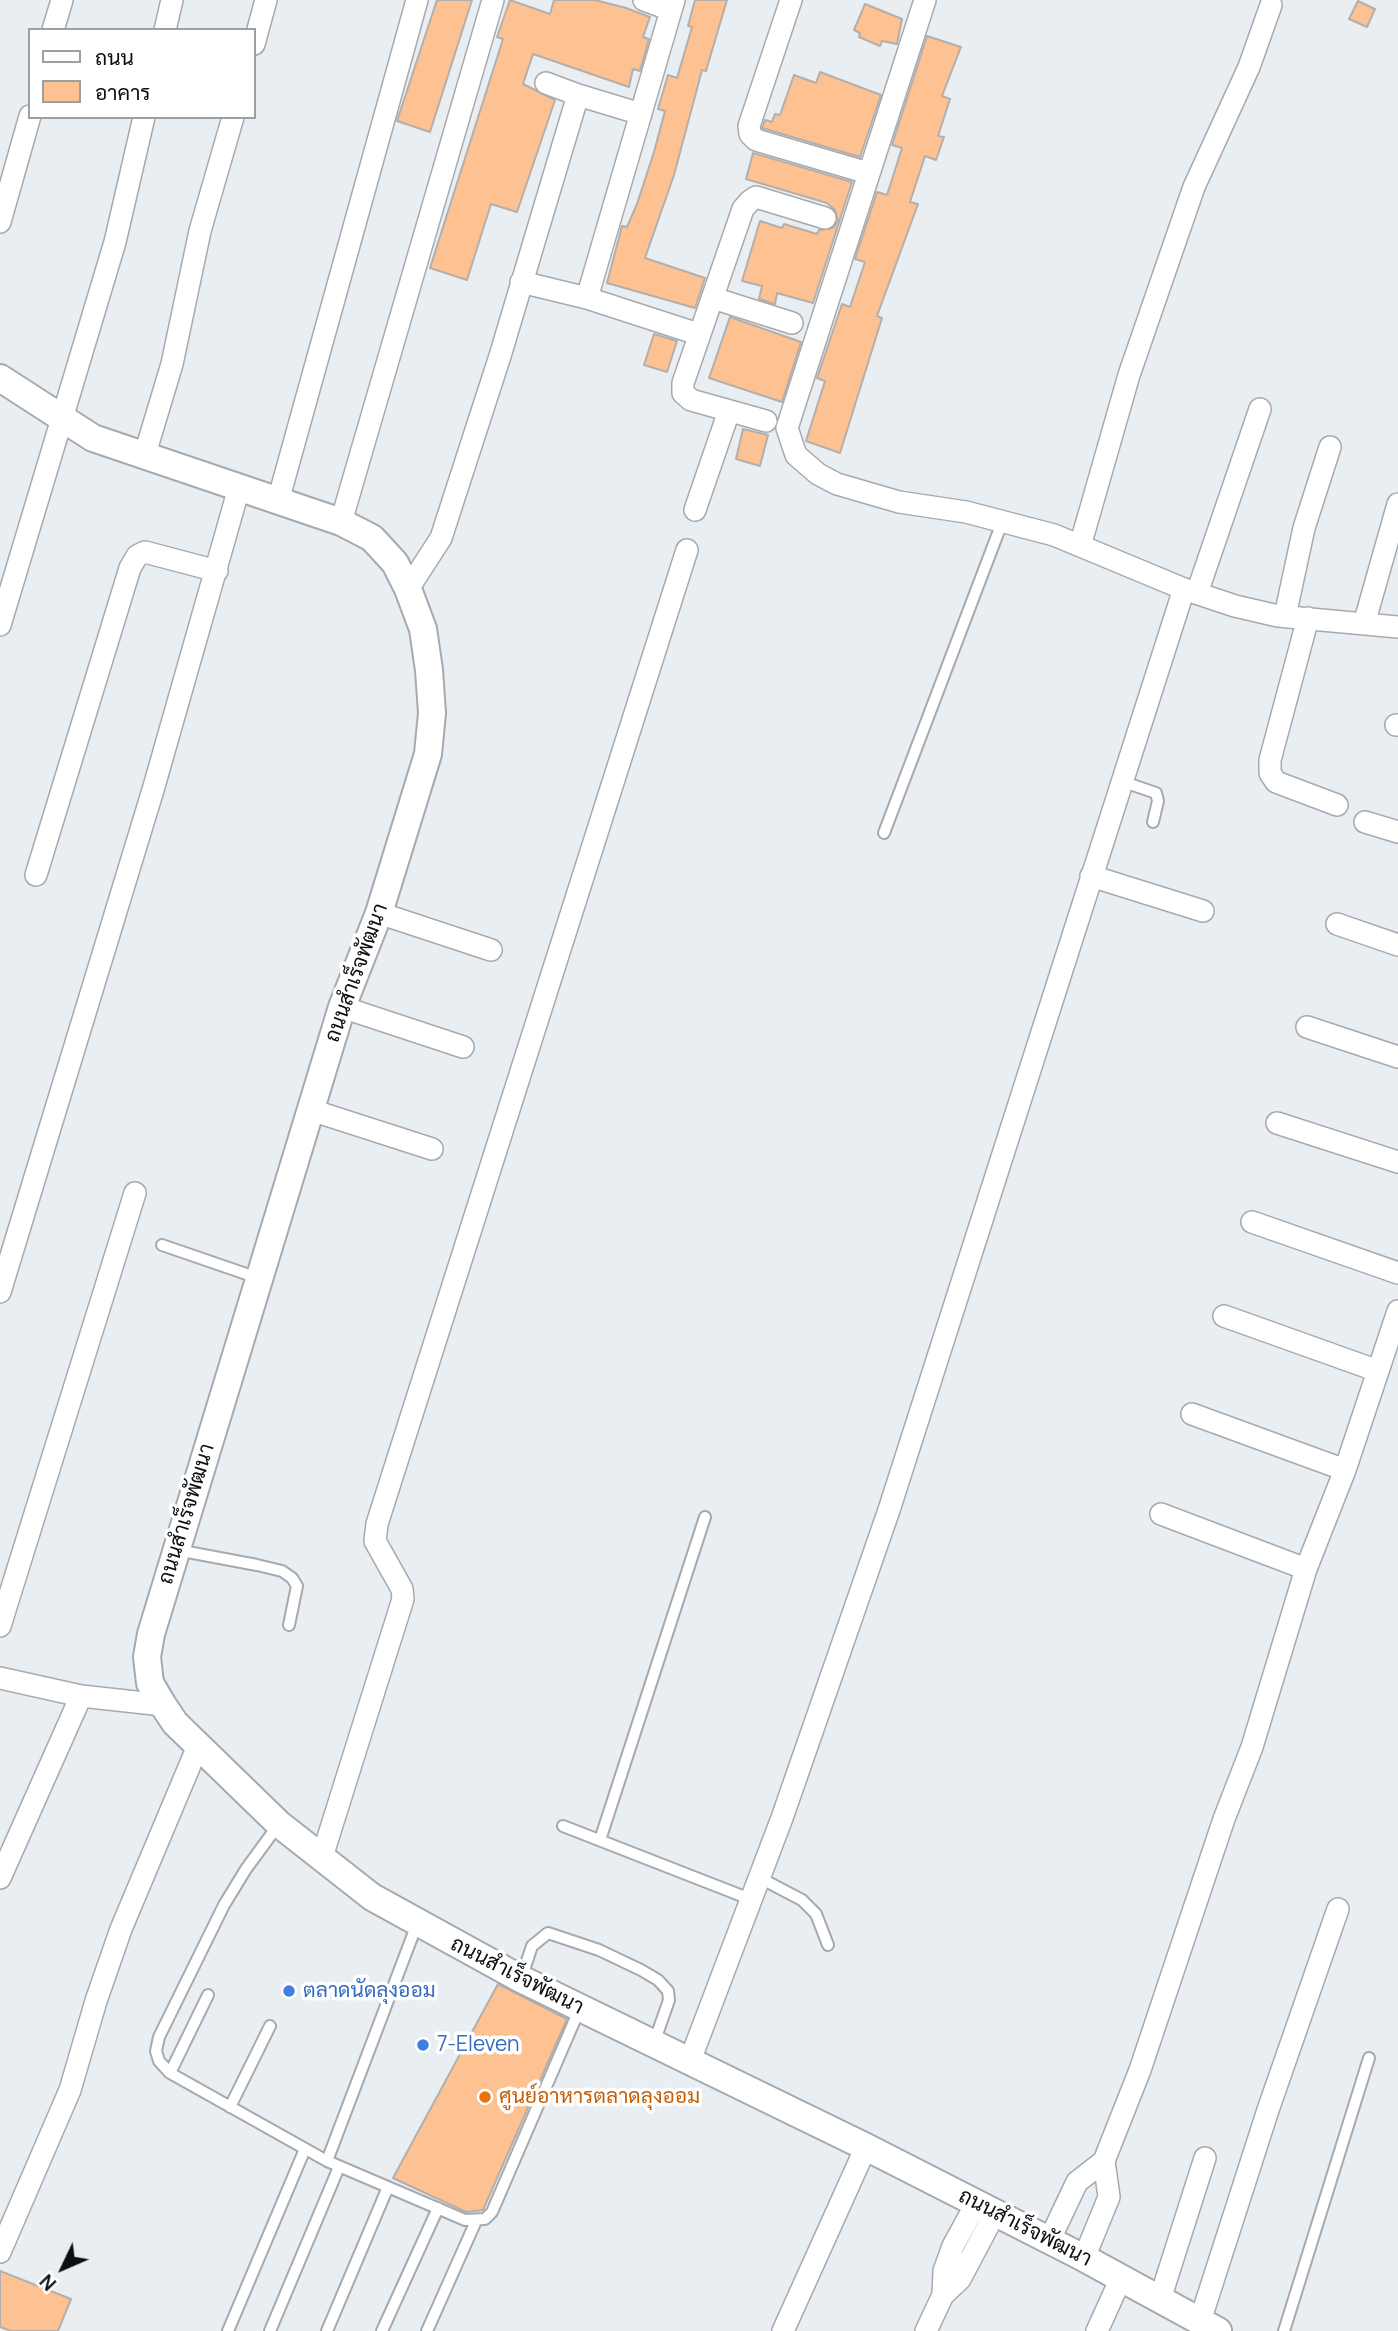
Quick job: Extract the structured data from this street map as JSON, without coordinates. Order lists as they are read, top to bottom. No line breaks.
{"streets":{"street":["ถนนสำเร็จพัฒนา"]},"places":["ตลาดนัดลุงออม","7-Eleven","ศูนย์อาหารตลาดลุงออม"],"legend":["ถนน","อาคาร"],"north":"bottom left"}
